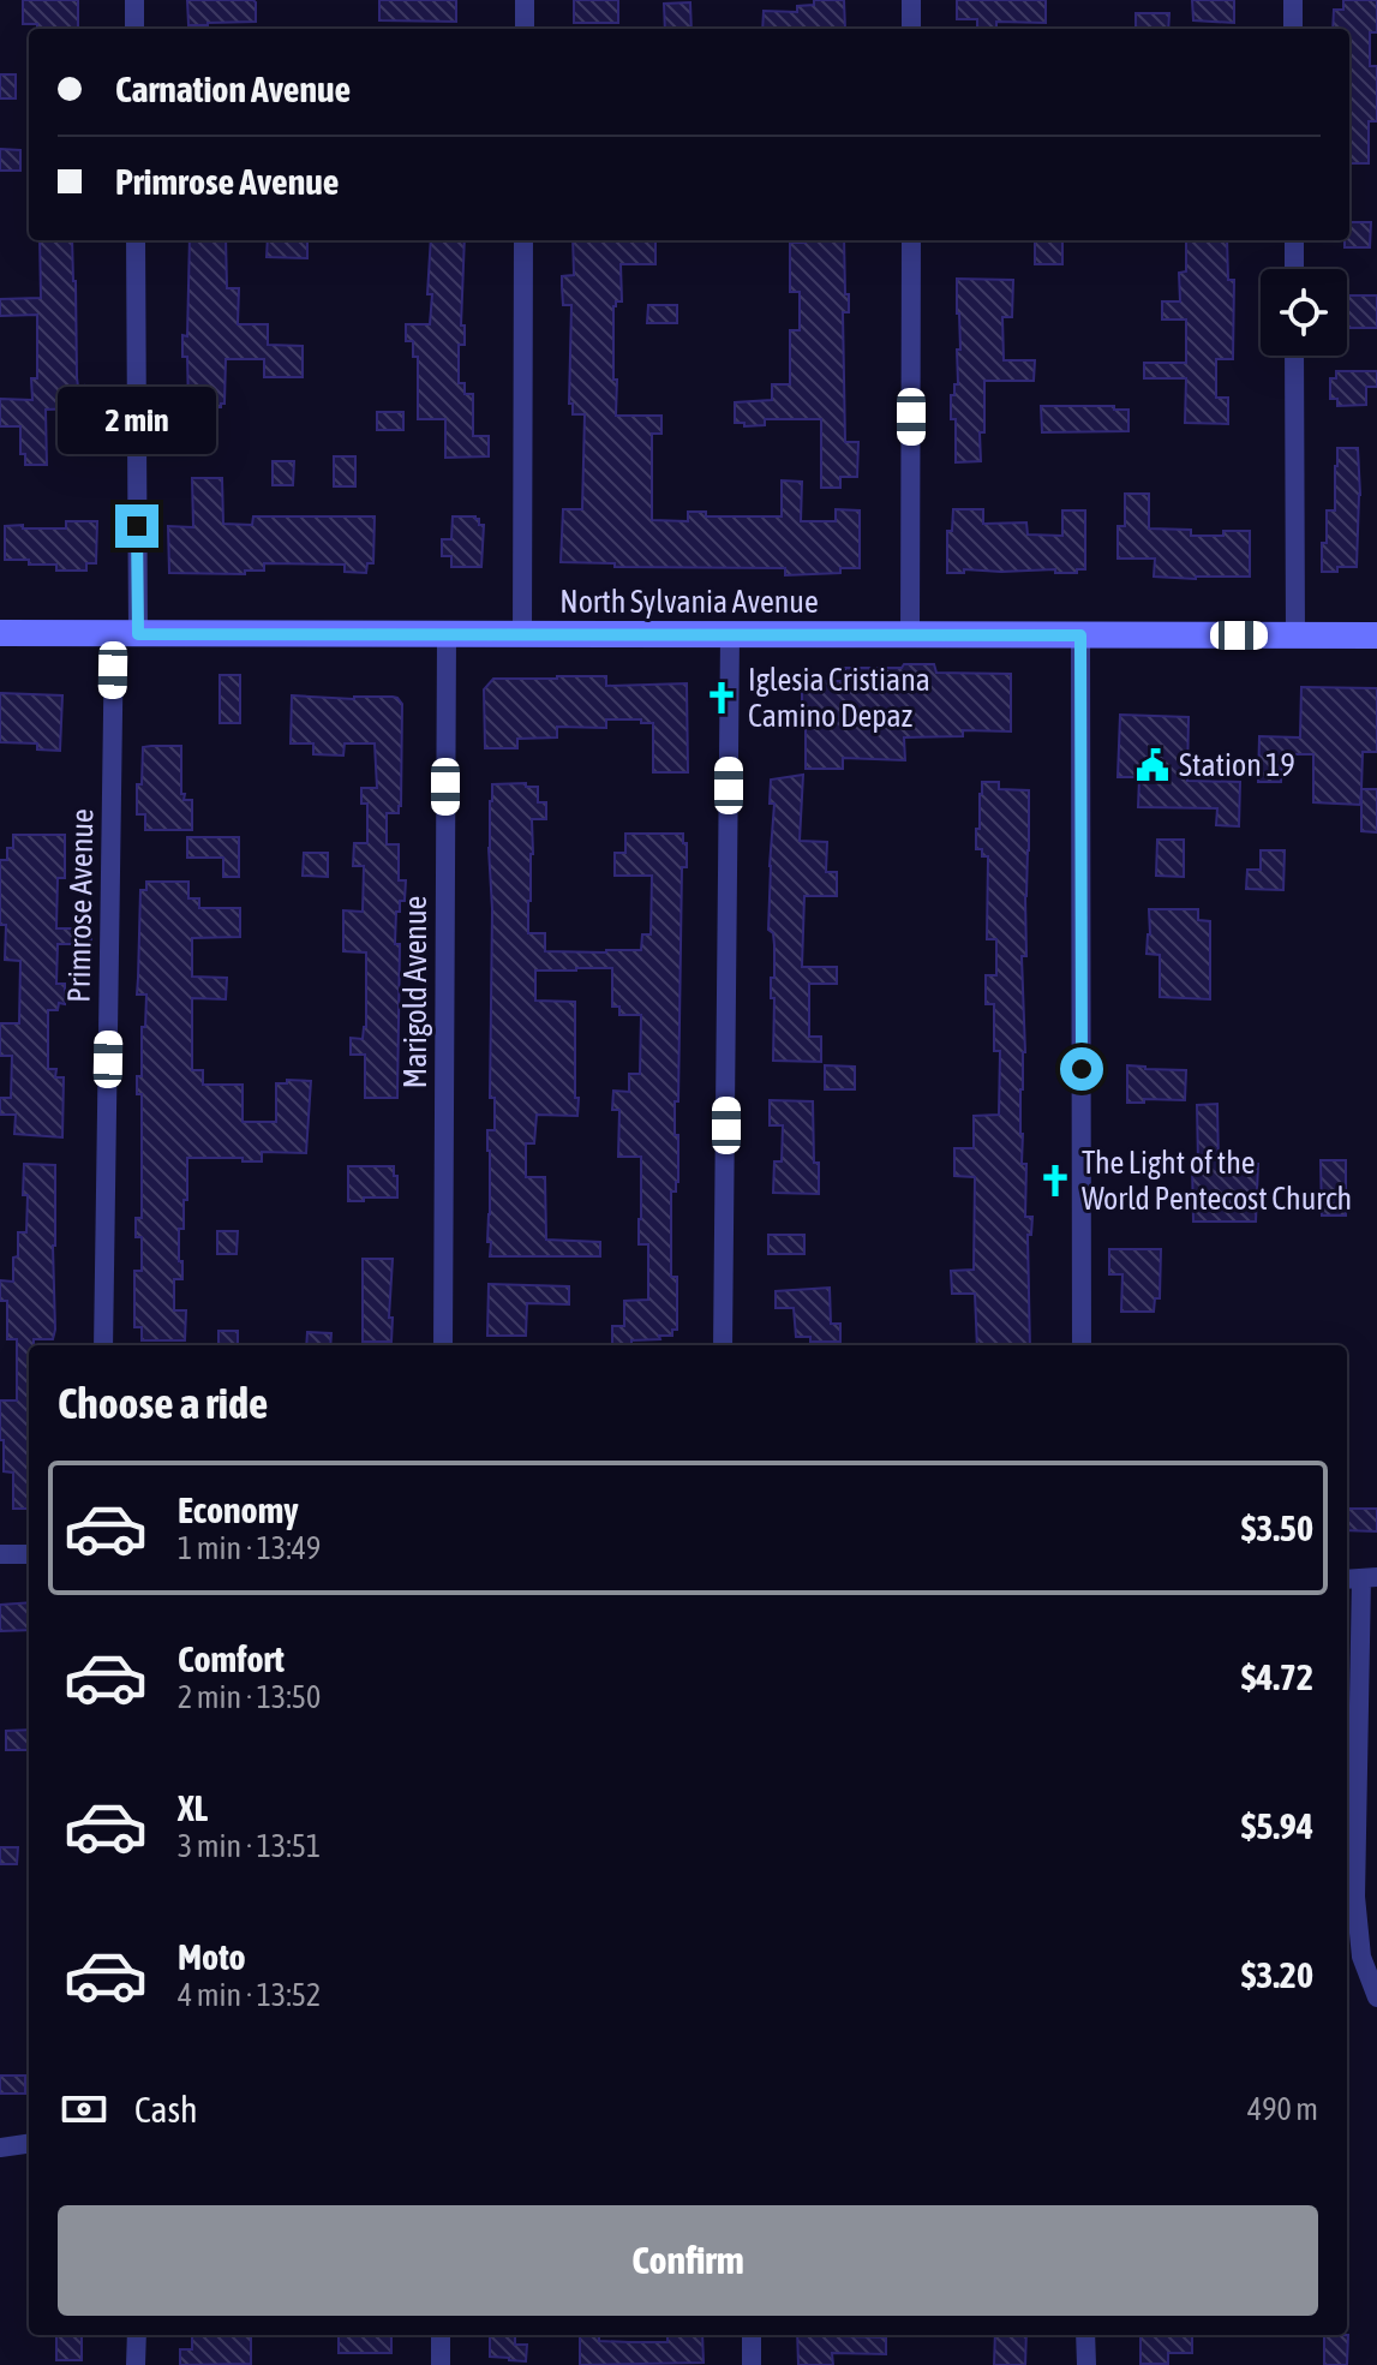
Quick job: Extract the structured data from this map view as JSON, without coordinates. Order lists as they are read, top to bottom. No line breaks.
{"streets":{"main road":["North Sylvania Avenue"],"street":["Primrose Avenue","Marigold Avenue"]},"crossings":[["North Sylvania Avenue","Primrose Avenue"],["North Sylvania Avenue","Marigold Avenue"]],"places":{"church":["Iglesia Cristiana Camino Depaz","The Light of the World Pentecost Church"],"public building":["Station 19"]},"page":{"banner":["Carnation Avenue","Primrose Avenue"],"bubble":"2 min","heading":"Choose a ride","list":[{"name":"Economy","note":"1 min · 13:49","value":"$3.50"},{"name":"Comfort","note":"2 min · 13:50","value":"$4.72"},{"name":"XL","note":"3 min · 13:51","value":"$5.94"},{"name":"Moto","note":"4 min · 13:52","value":"$3.20"}],"pay":["Cash","490 m"],"buttons":"Confirm"}}
